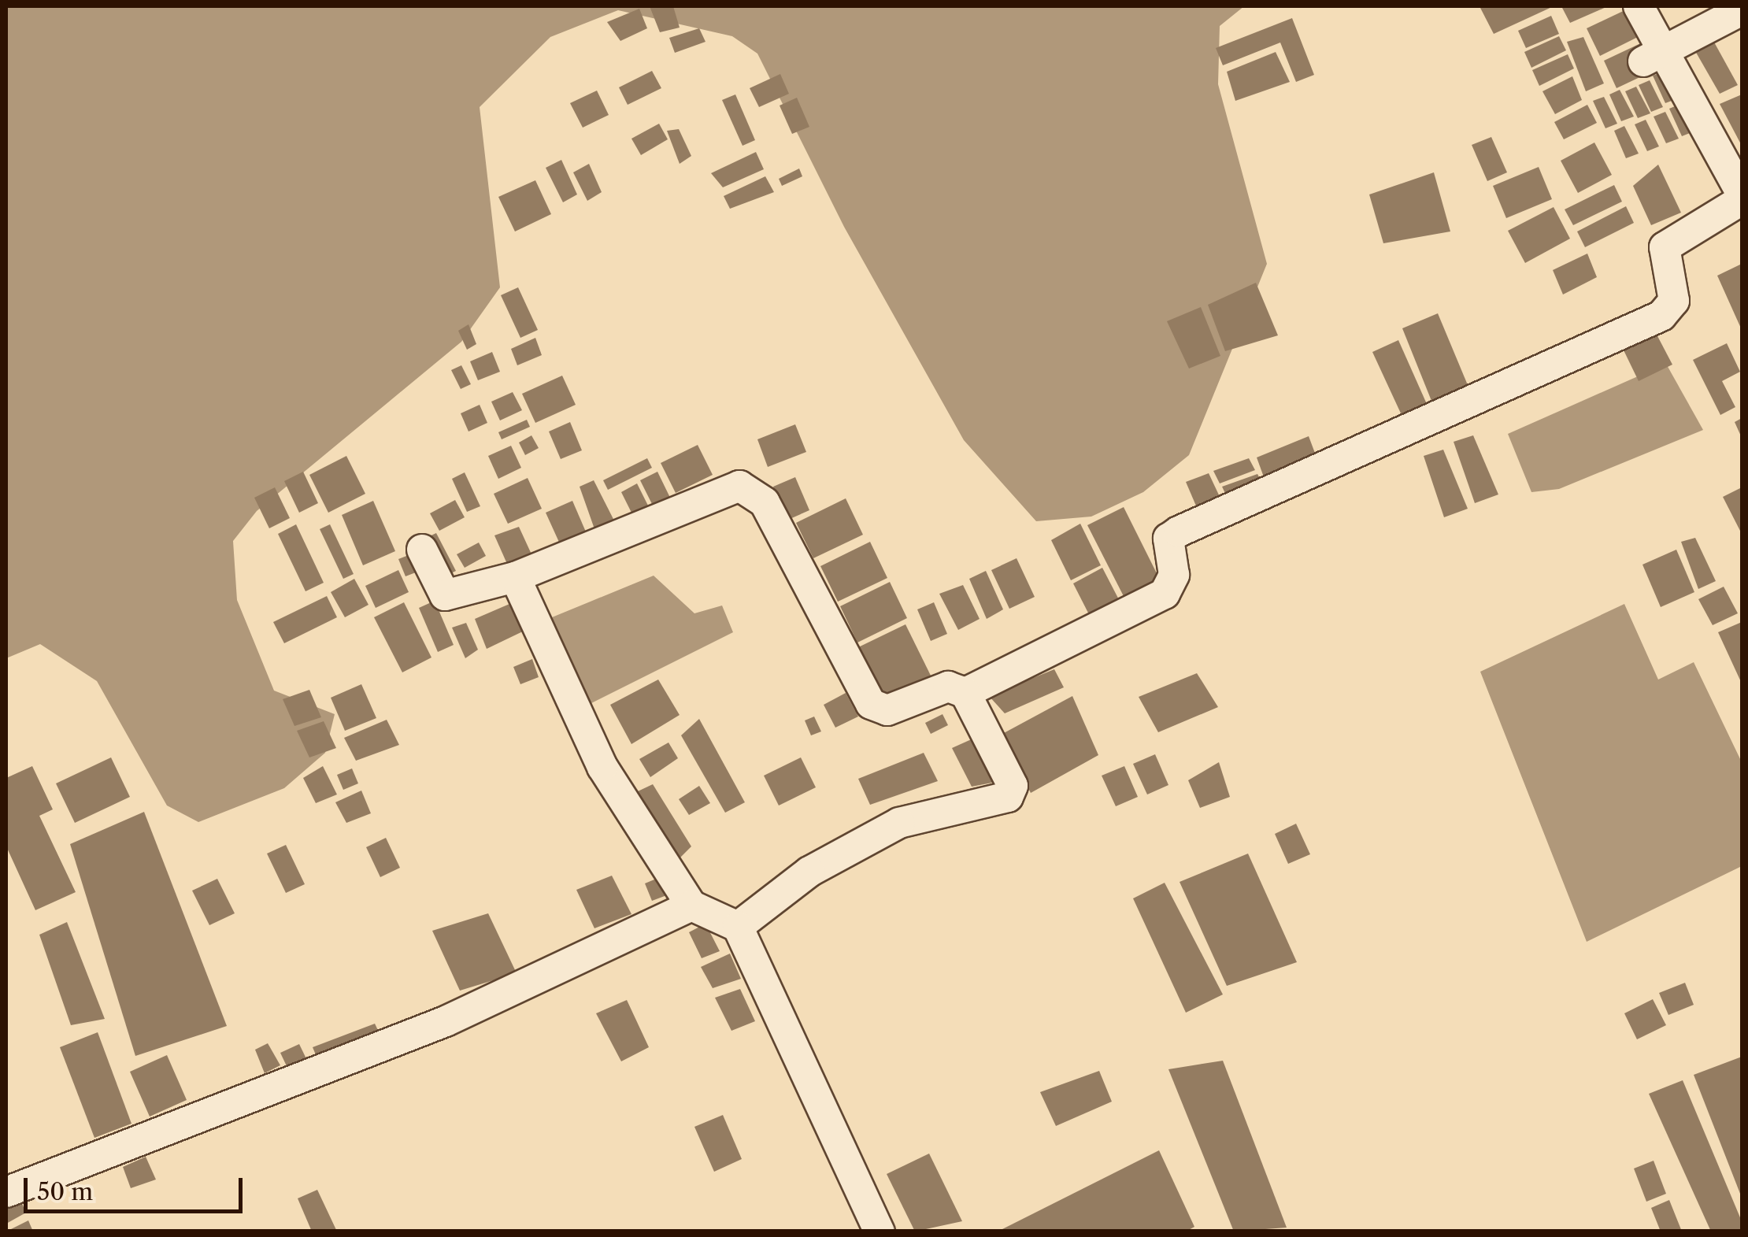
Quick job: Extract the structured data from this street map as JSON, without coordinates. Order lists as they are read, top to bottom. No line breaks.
{"scale_bar":"50 m"}
